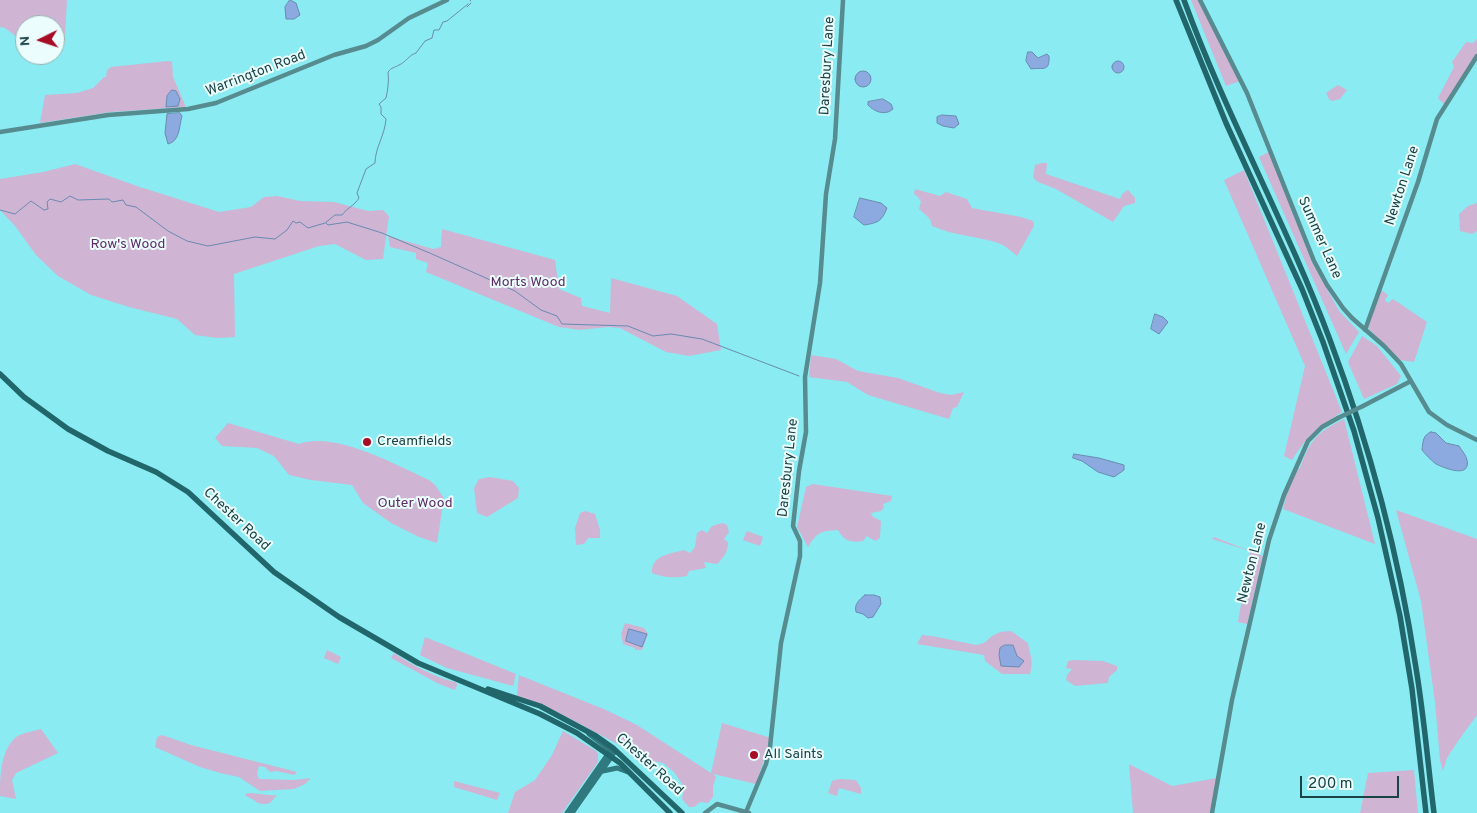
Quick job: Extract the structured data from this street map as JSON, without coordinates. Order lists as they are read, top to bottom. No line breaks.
{"streets":{"highway":["Chester Road"],"street":["Daresbury Lane","Warrington Road","Newton Lane","Summer Lane"]},"crossings":[["Newton Lane","Summer Lane"]],"parks":["Row's Wood","Morts Wood","Outer Wood"],"places":["Creamfields","All Saints"],"scale_bar":"200 m","north":"left"}
